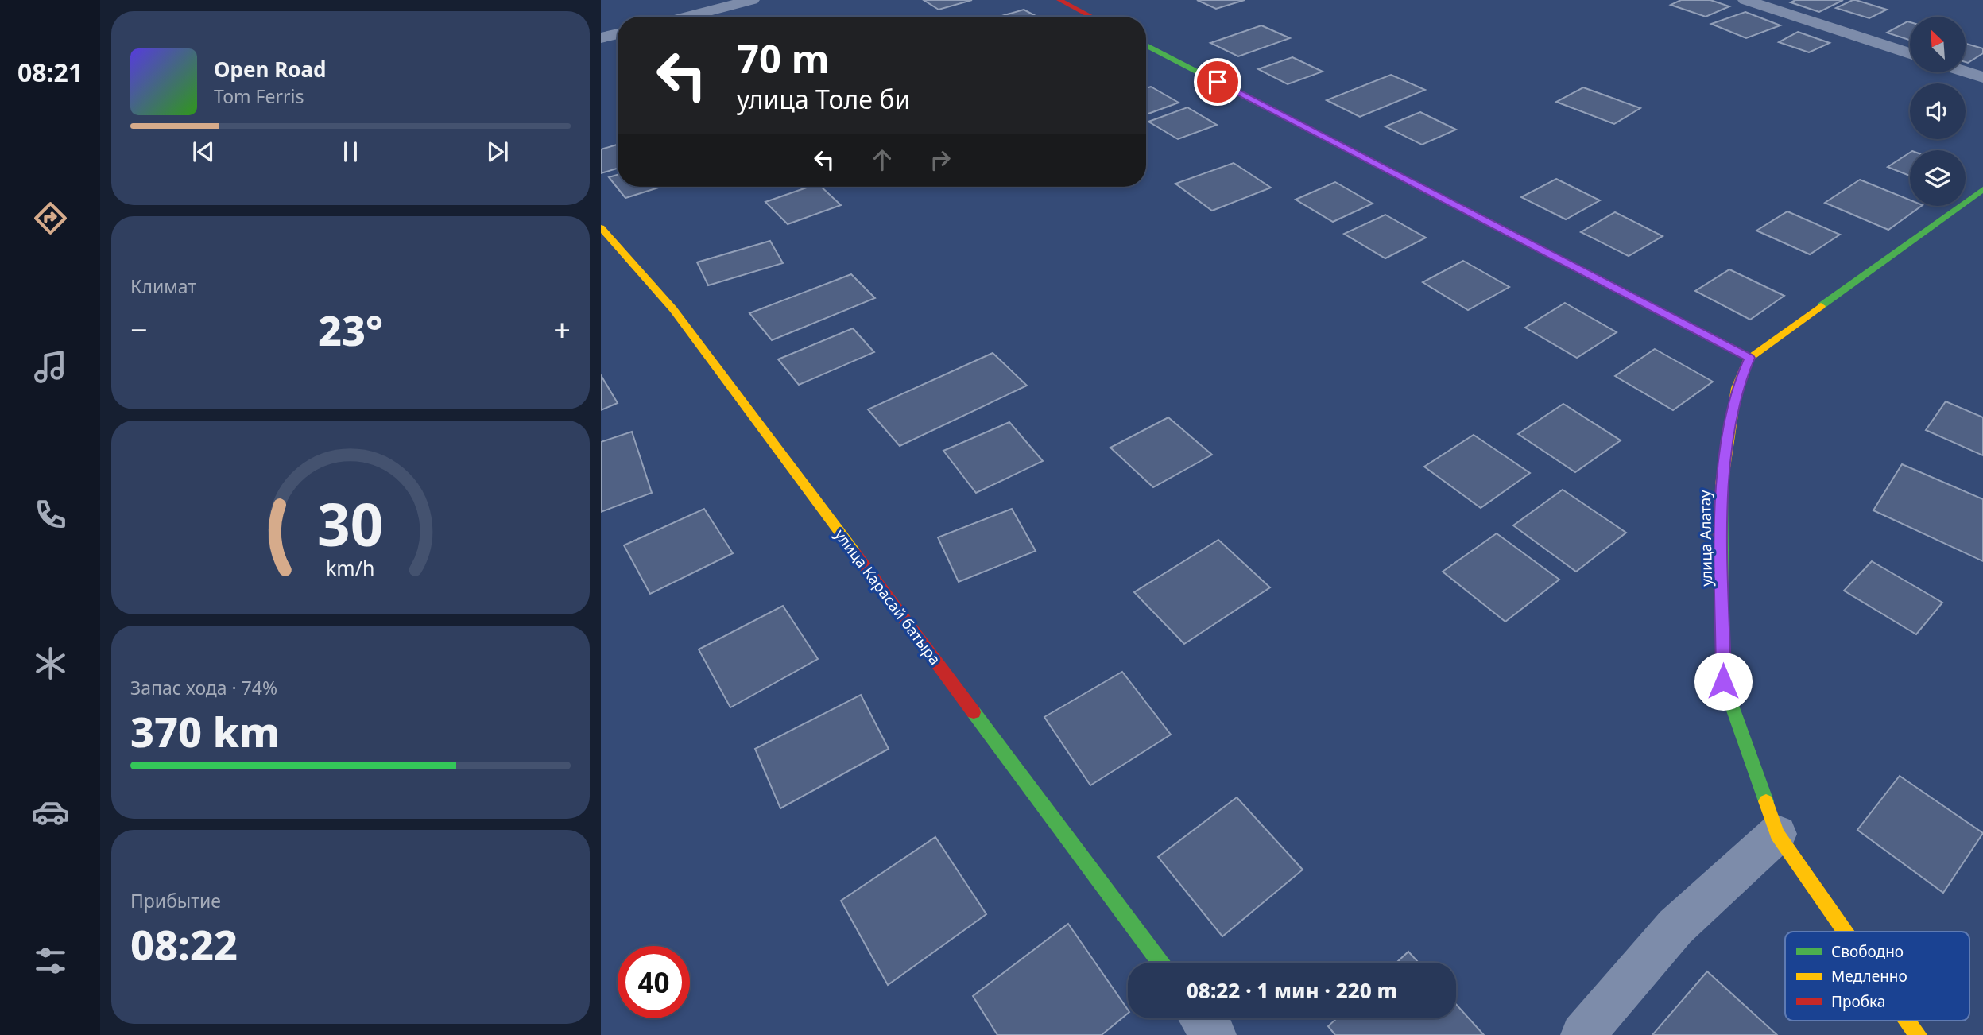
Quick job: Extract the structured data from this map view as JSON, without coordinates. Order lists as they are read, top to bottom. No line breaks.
{"streets":{"street":["улица Алатау","улица Карасай батыра"]},"legend":["Свободно","Медленно","Пробка"],"north":"top left","page":{"tabs":"08:21","turn":["70 m","улица Толе би"],"song":["Open Road","Tom Ferris"],"tile":["Климат",["Запас хода · 74%","370 km"],["Прибытие","08:22"]],"heat":["−","23°","+"],"limit":"40","trip":"08:22 · 1 мин · 220 m","gauge":["30","km/h"]}}
